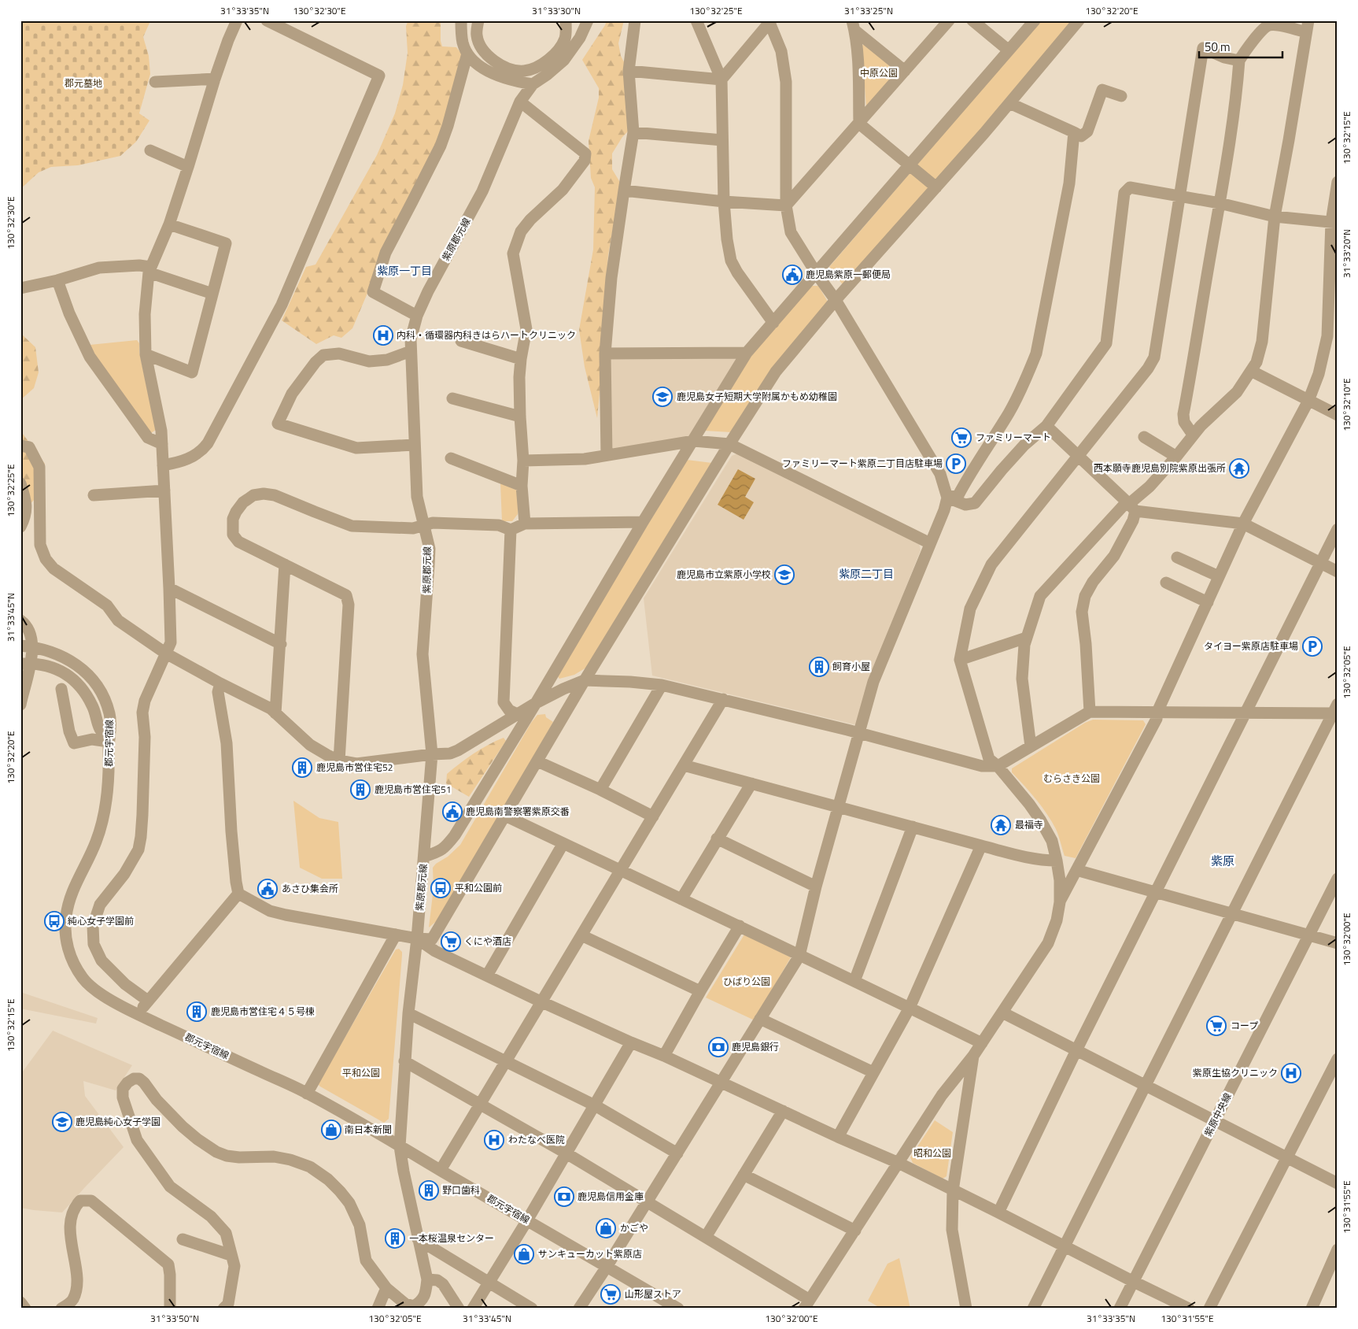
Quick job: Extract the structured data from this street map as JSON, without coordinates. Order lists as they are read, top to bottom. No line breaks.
{"streets":{"street":["紫原郡元線","郡元宇宿線","紫原中央線"]},"crossings":[["紫原郡元線","郡元宇宿線"]],"districts":["紫原一丁目","紫原二丁目","紫原"],"parks":["中原公園","郡元墓地","むらさき公園","ひばり公園","平和公園","昭和公園"],"places":{"public building":["鹿児島紫原一郵便局","鹿児島南警察署紫原交番","あさひ集会所"],"hospital":["内科・循環器内科きはらハートクリニック","紫原生協クリニック","わたなべ医院"],"school or university":["鹿児島女子短期大学附属かもめ幼稚園","鹿児島市立紫原小学校","鹿児島純心女子学園"],"supermarket":["ファミリーマート","くにや酒店","コープ","山形屋ストア"],"parking":["ファミリーマート紫原二丁目店駐車場","タイヨー紫原店駐車場"],"temple":["西本願寺鹿児島別院紫原出張所","最福寺"],"building":["飼育小屋","鹿児島市営住宅52","鹿児島市営住宅51","鹿児島市営住宅４５号棟","野口歯科","一本桜温泉センター"],"bus stop":["平和公園前","純心女子学園前"],"bank":["鹿児島銀行","鹿児島信用金庫"],"shop":["南日本新聞","かごや","サンキューカット紫原店"]},"scale_bar":"50 m","coordinates":["31°33'35\"N","130°32'30\"E","31°33'30\"N","130°32'25\"E","31°33'25\"N","130°32'20\"E","130°32'15\"E","31°33'20\"N","130°32'10\"E","31°33'45\"N","130°32'05\"E","130°32'00\"E","130°31'55\"E","31°33'50\"N"]}
